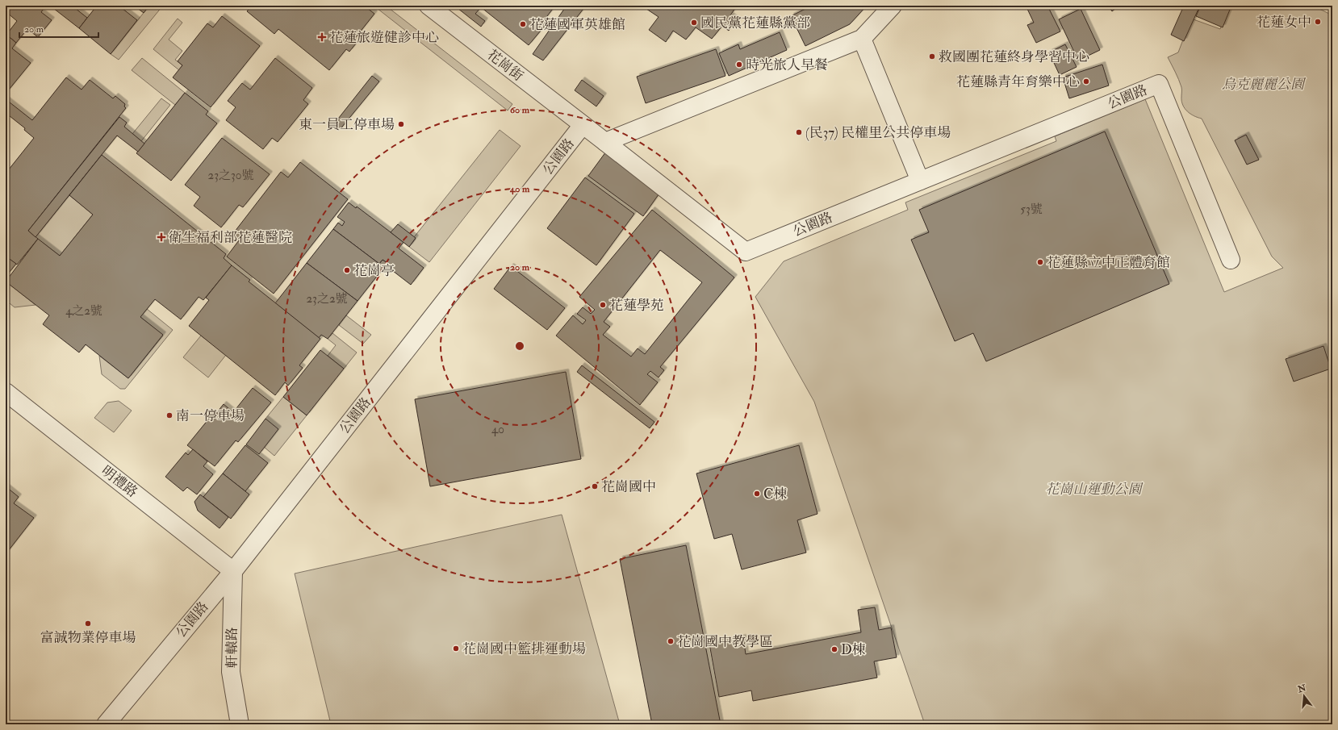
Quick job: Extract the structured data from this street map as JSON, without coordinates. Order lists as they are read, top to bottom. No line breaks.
{"streets":{"street":["花崗街","公園路","明禮路","軒轅路"]},"crossings":[["花崗街","公園路"],["公園路","明禮路"],["公園路","軒轅路"],["明禮路","軒轅路"]],"parks":["烏克麗麗公園","花崗山運動公園"],"places":{"other":["花蓮女中","國民黨花蓮縣黨部","花蓮國軍英雄館","救國團花蓮終身學習中心","時光旅人早餐","花蓮縣青年育樂中心","東一員工停車場","(民37) 民權里公共停車場","花蓮縣立中正體育館","花崗亭","花蓮學苑","南一停車場","花崗國中","C棟","富誠物業停車場","花崗國中教學區","花崗國中籃排運動場","D棟"],"health":["花蓮旅遊健診中心","衛生福利部花蓮醫院"]},"house_numbers":["23之30號","53號","23之2號","4之2號","40"],"scale_bar":"20 m","north":"top","rings":["60 m","40 m","20 m"]}
